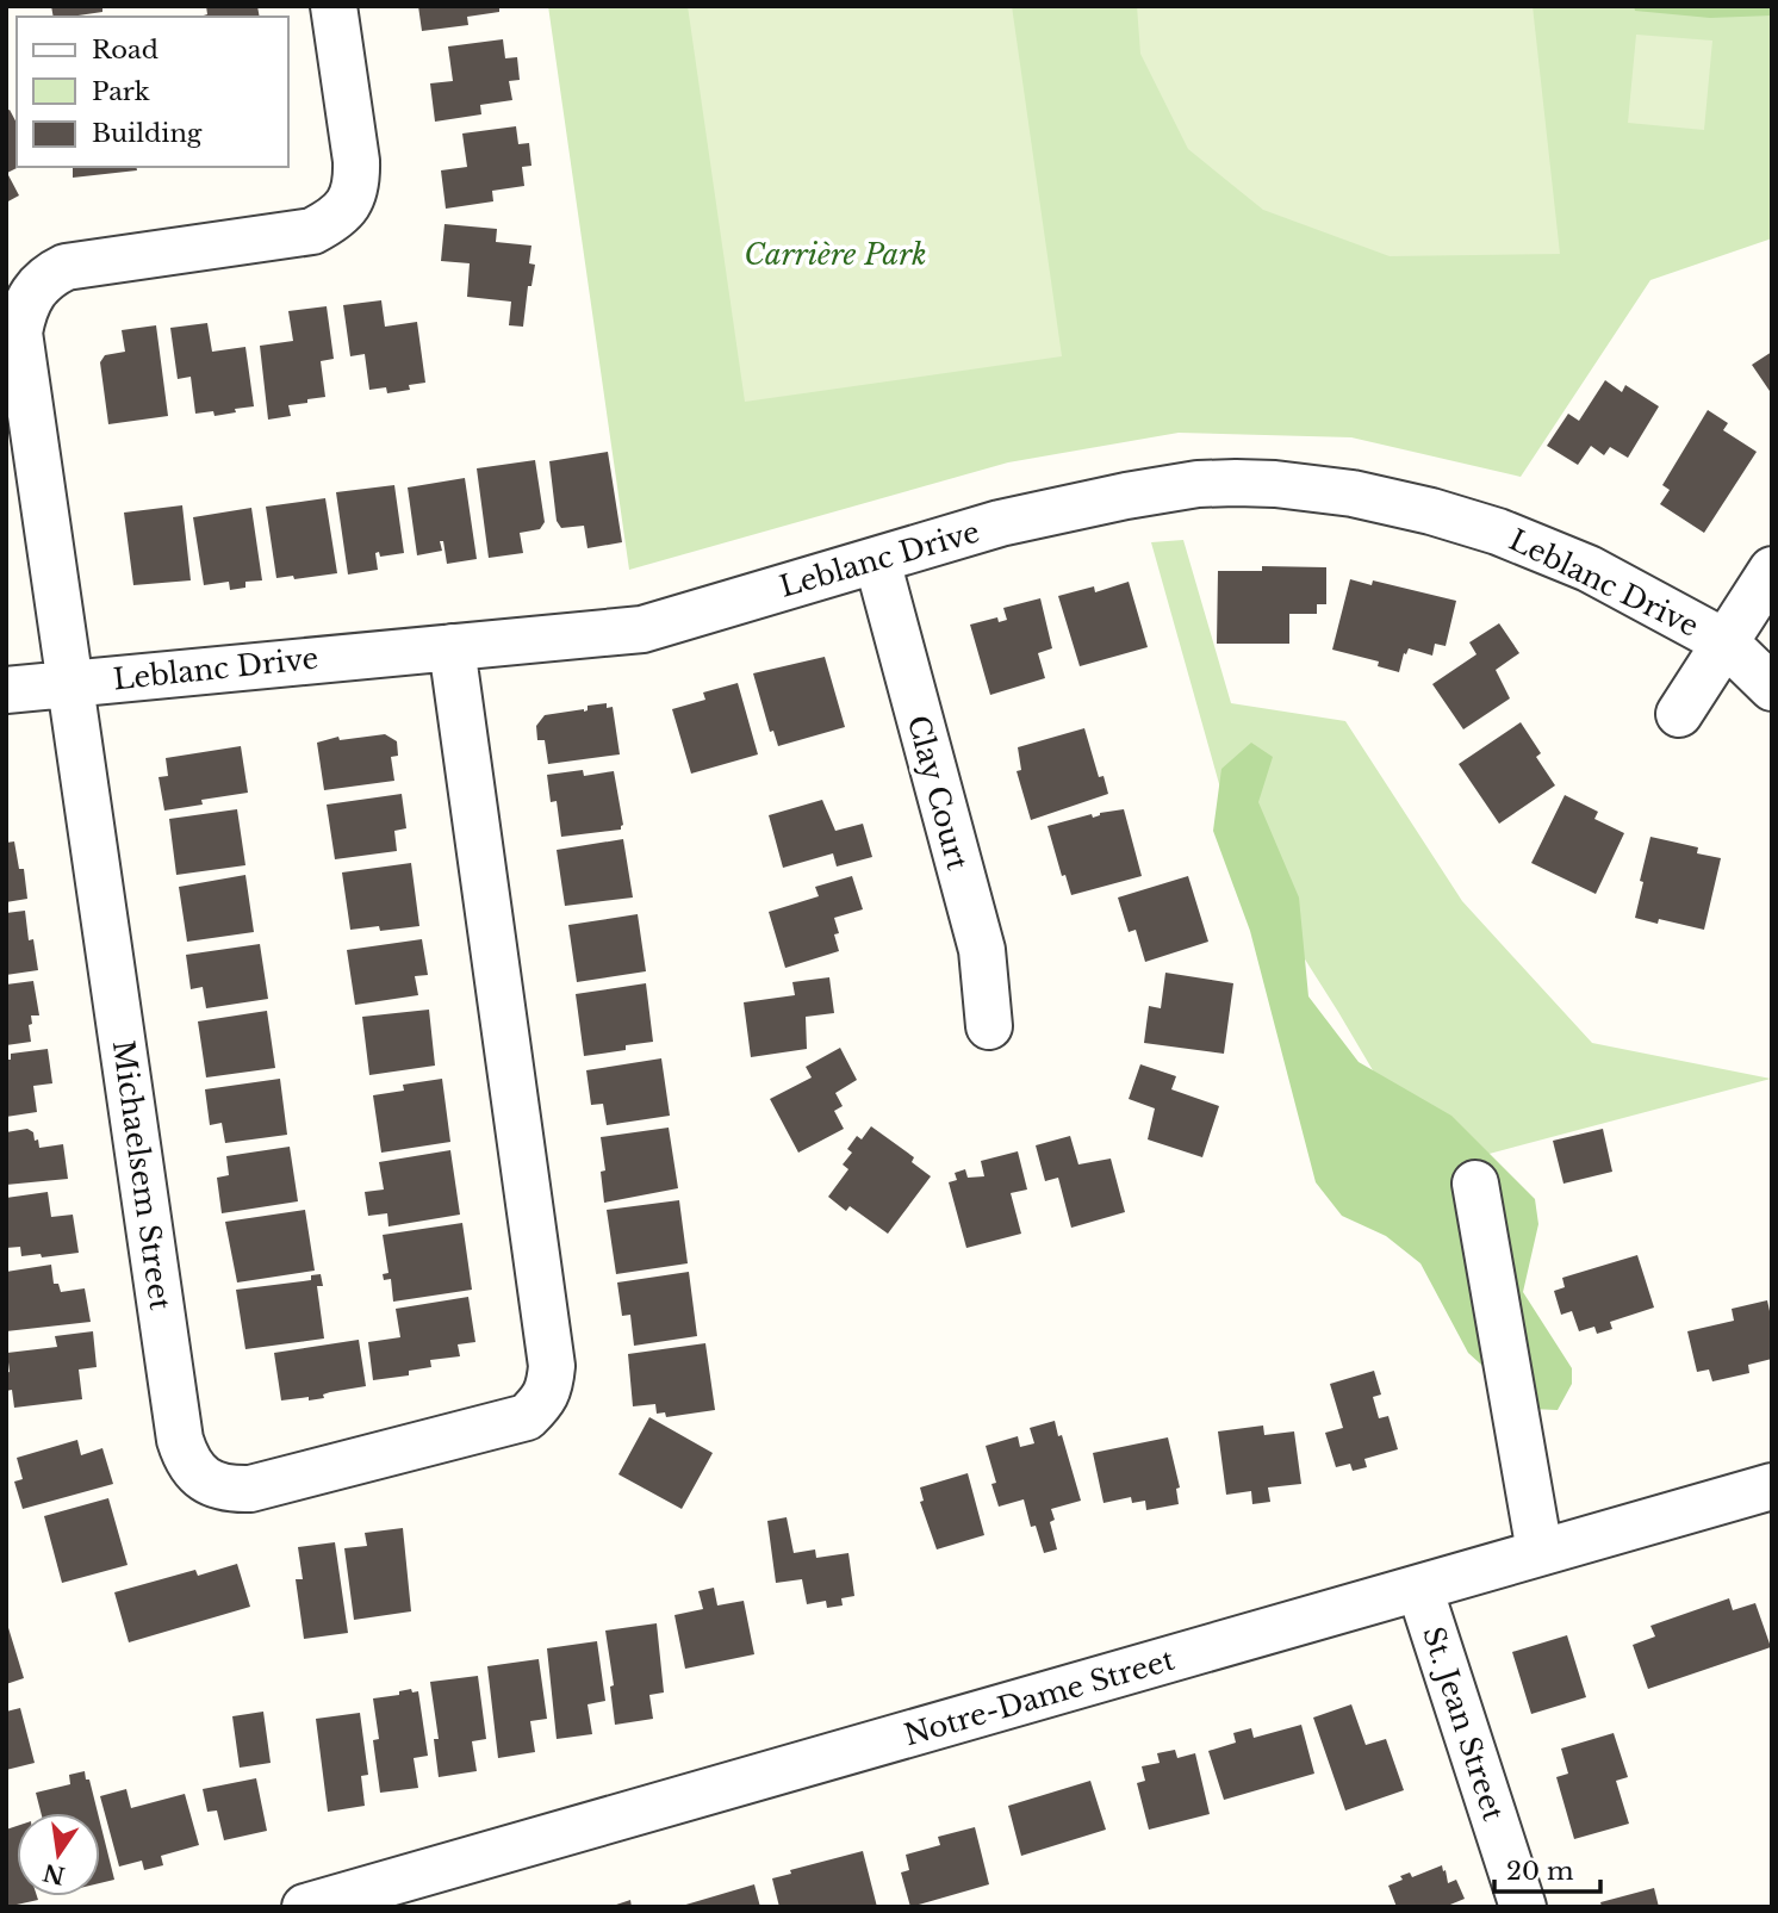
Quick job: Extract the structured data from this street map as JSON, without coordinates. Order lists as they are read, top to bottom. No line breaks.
{"streets":{"street":["Leblanc Drive","Clay Court","Michaelsem Street","Notre-Dame Street","St. Jean Street"]},"crossings":[["Leblanc Drive","Clay Court"],["Leblanc Drive","Michaelsem Street"],["Notre-Dame Street","St. Jean Street"]],"parks":["Carrière Park"],"legend":["Road","Park","Building"],"scale_bar":"20 m","north":"bottom"}
